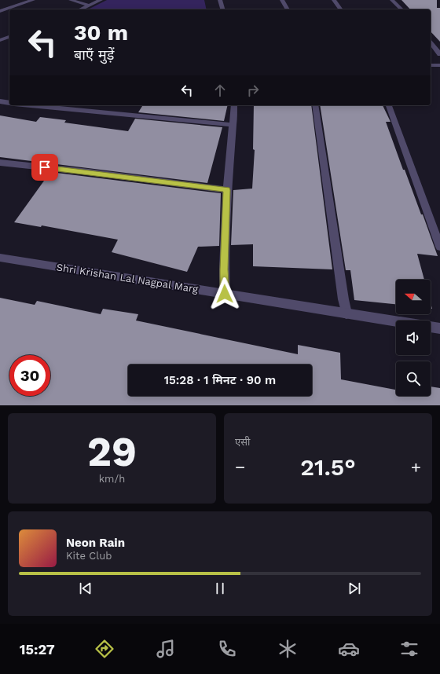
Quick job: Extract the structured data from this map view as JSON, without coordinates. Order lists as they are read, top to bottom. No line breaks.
{"streets":{"street":["Shri Krishan Lal Nagpal Marg"]},"north":"left","page":{"turn":["30 m","बाएँ मुड़ें"],"limit":"30","trip":"15:28 · 1 मिनट · 90 m","tile":[["29","km/h"],"एसी"],"heat":["−","21.5°","+"],"song":["Neon Rain","Kite Club"],"tabs":"15:27"}}
